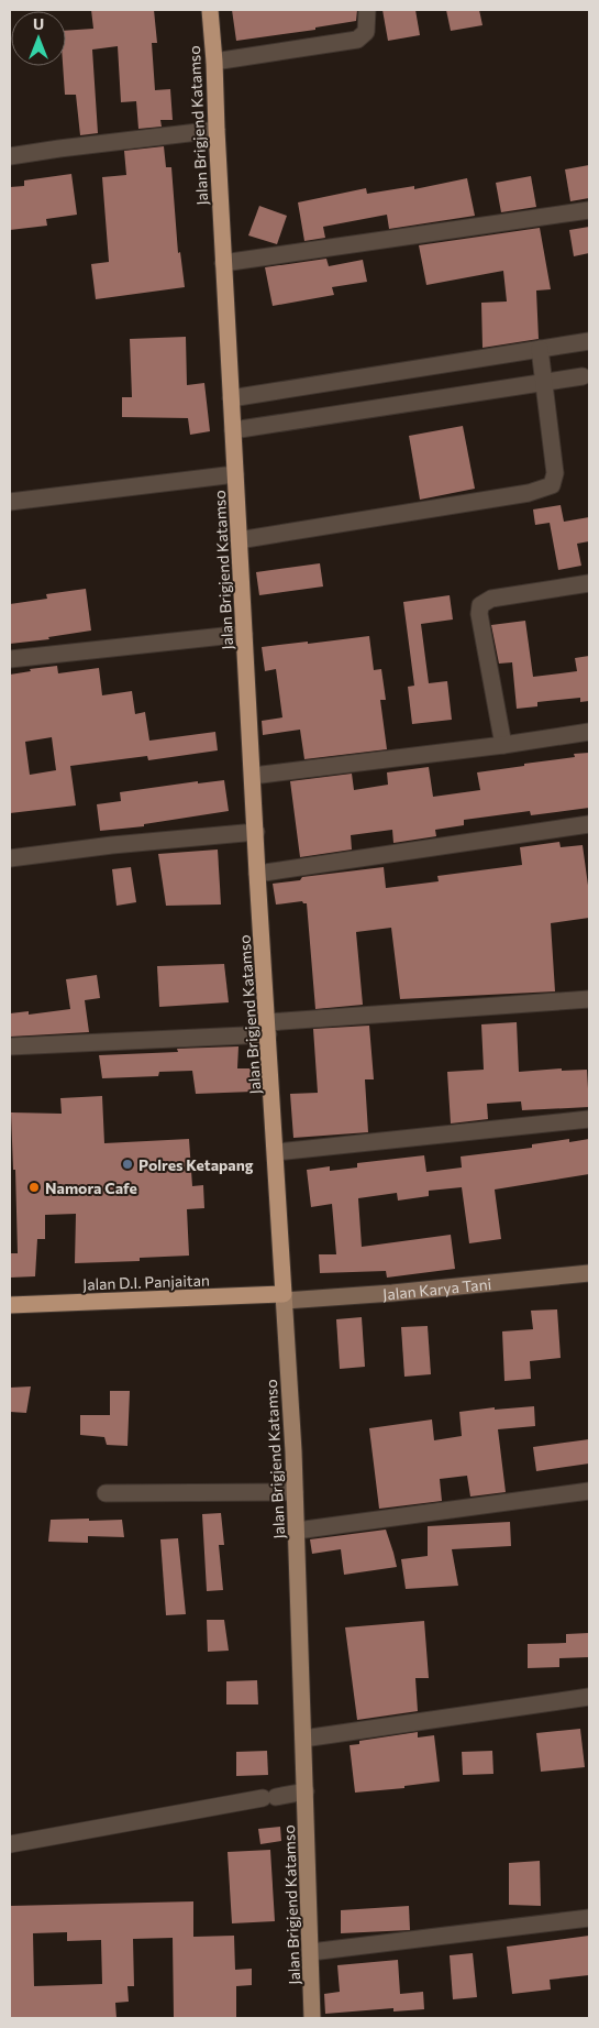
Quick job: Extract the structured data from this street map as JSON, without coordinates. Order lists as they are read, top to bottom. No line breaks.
{"streets":{"highway":["Jalan Brigjend Katamso","Jalan D.I. Panjaitan"],"street":["Jalan Karya Tani"]},"crossings":[["Jalan Brigjend Katamso","Jalan D.I. Panjaitan"],["Jalan Brigjend Katamso","Jalan Karya Tani"],["Jalan D.I. Panjaitan","Jalan Karya Tani"]],"places":["Polres Ketapang","Namora Cafe"],"north":"top"}
